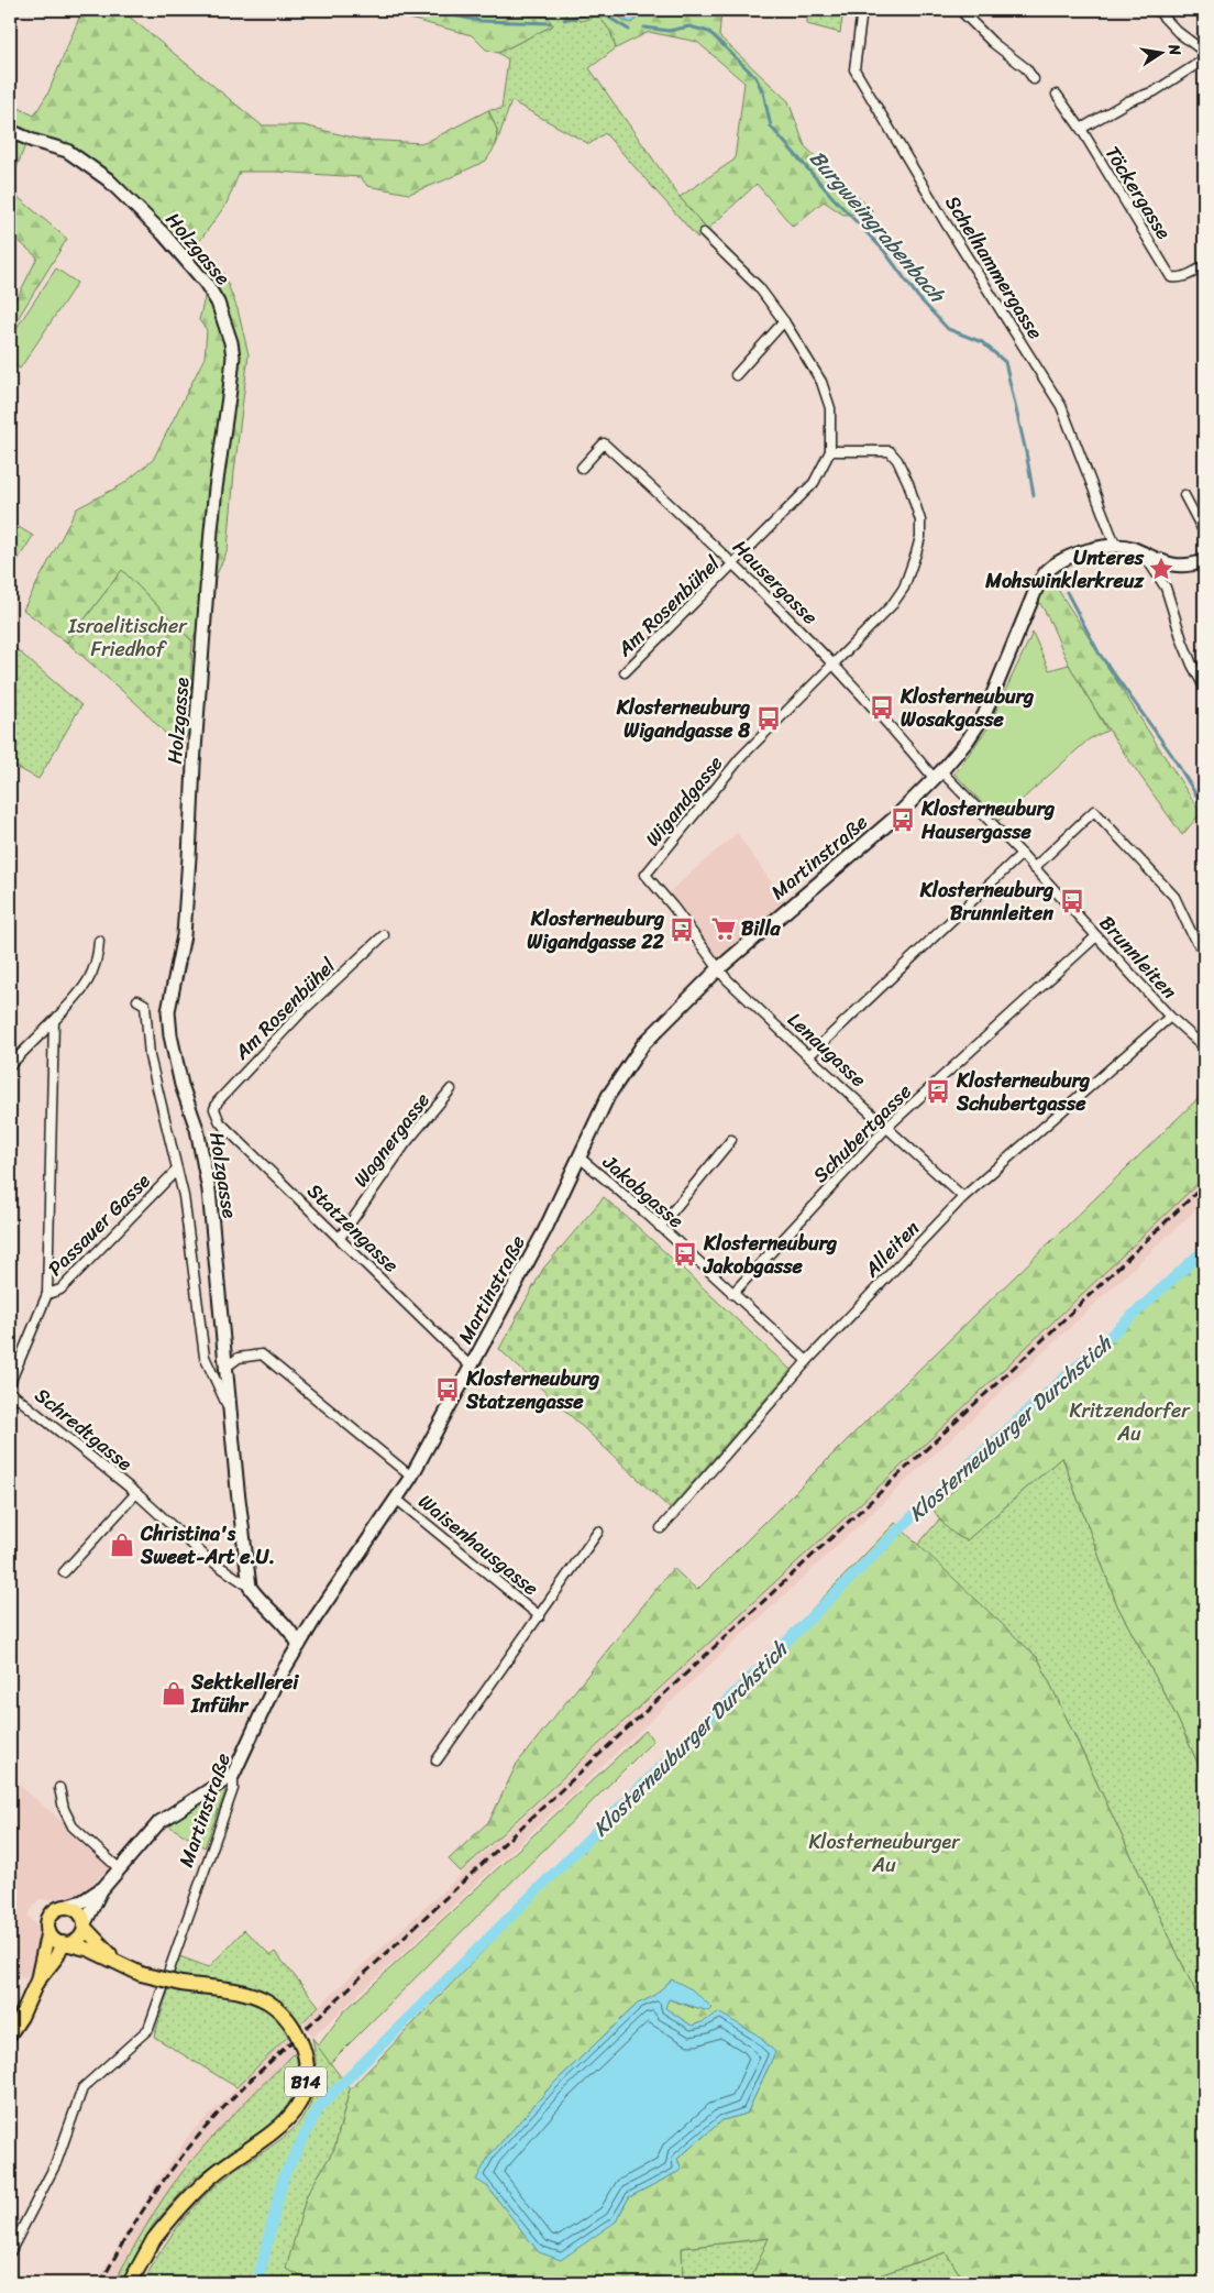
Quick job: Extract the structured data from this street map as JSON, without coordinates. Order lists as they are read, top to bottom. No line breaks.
{"streets":{"main road":["Holzgasse","Martinstraße","B14"],"street":["Töckergasse","Schelhammergasse","Hausergasse","Am Rosenbühel","Wigandgasse","Brunnleiten","Lenaugasse","Schubertgasse","Wagnergasse","Jakobgasse","Passauer Gasse","Statzengasse","Alleiten","Schredtgasse","Waisenhausgasse"]},"crossings":[["Holzgasse","Passauer Gasse"],["Holzgasse","Schredtgasse"],["Schelhammergasse","Martinstraße"],["Hausergasse","Am Rosenbühel"],["Hausergasse","Wigandgasse"],["Hausergasse","Martinstraße"],["Hausergasse","Brunnleiten"],["Am Rosenbühel","Statzengasse"],["Wigandgasse","Martinstraße"],["Wigandgasse","Lenaugasse"],["Martinstraße","Brunnleiten"],["Martinstraße","Lenaugasse"],["Martinstraße","Jakobgasse"],["Martinstraße","Statzengasse"],["Martinstraße","Waisenhausgasse"],["Brunnleiten","Schubertgasse"],["Brunnleiten","Alleiten"],["Lenaugasse","Schubertgasse"],["Lenaugasse","Alleiten"],["Schubertgasse","Jakobgasse"],["Wagnergasse","Statzengasse"],["Jakobgasse","Alleiten"]],"water":["Burgweingrabenbach","Klosterneuburger Durchstich"],"parks":["Israelitischer Friedhof","Kritzendorfer Au","Klosterneuburger Au"],"places":{"place":["Unteres Mohswinklerkreuz"],"bus stop":["Klosterneuburg Wosakgasse","Klosterneuburg Wigandgasse 8","Klosterneuburg Hausergasse","Klosterneuburg Brunnleiten","Klosterneuburg Wigandgasse 22","Klosterneuburg Schubertgasse","Klosterneuburg Jakobgasse","Klosterneuburg Statzengasse"],"supermarket":["Billa"],"shop":["Christina's Sweet-Art e.U.","Sektkellerei Inführ"]},"north":"right"}
